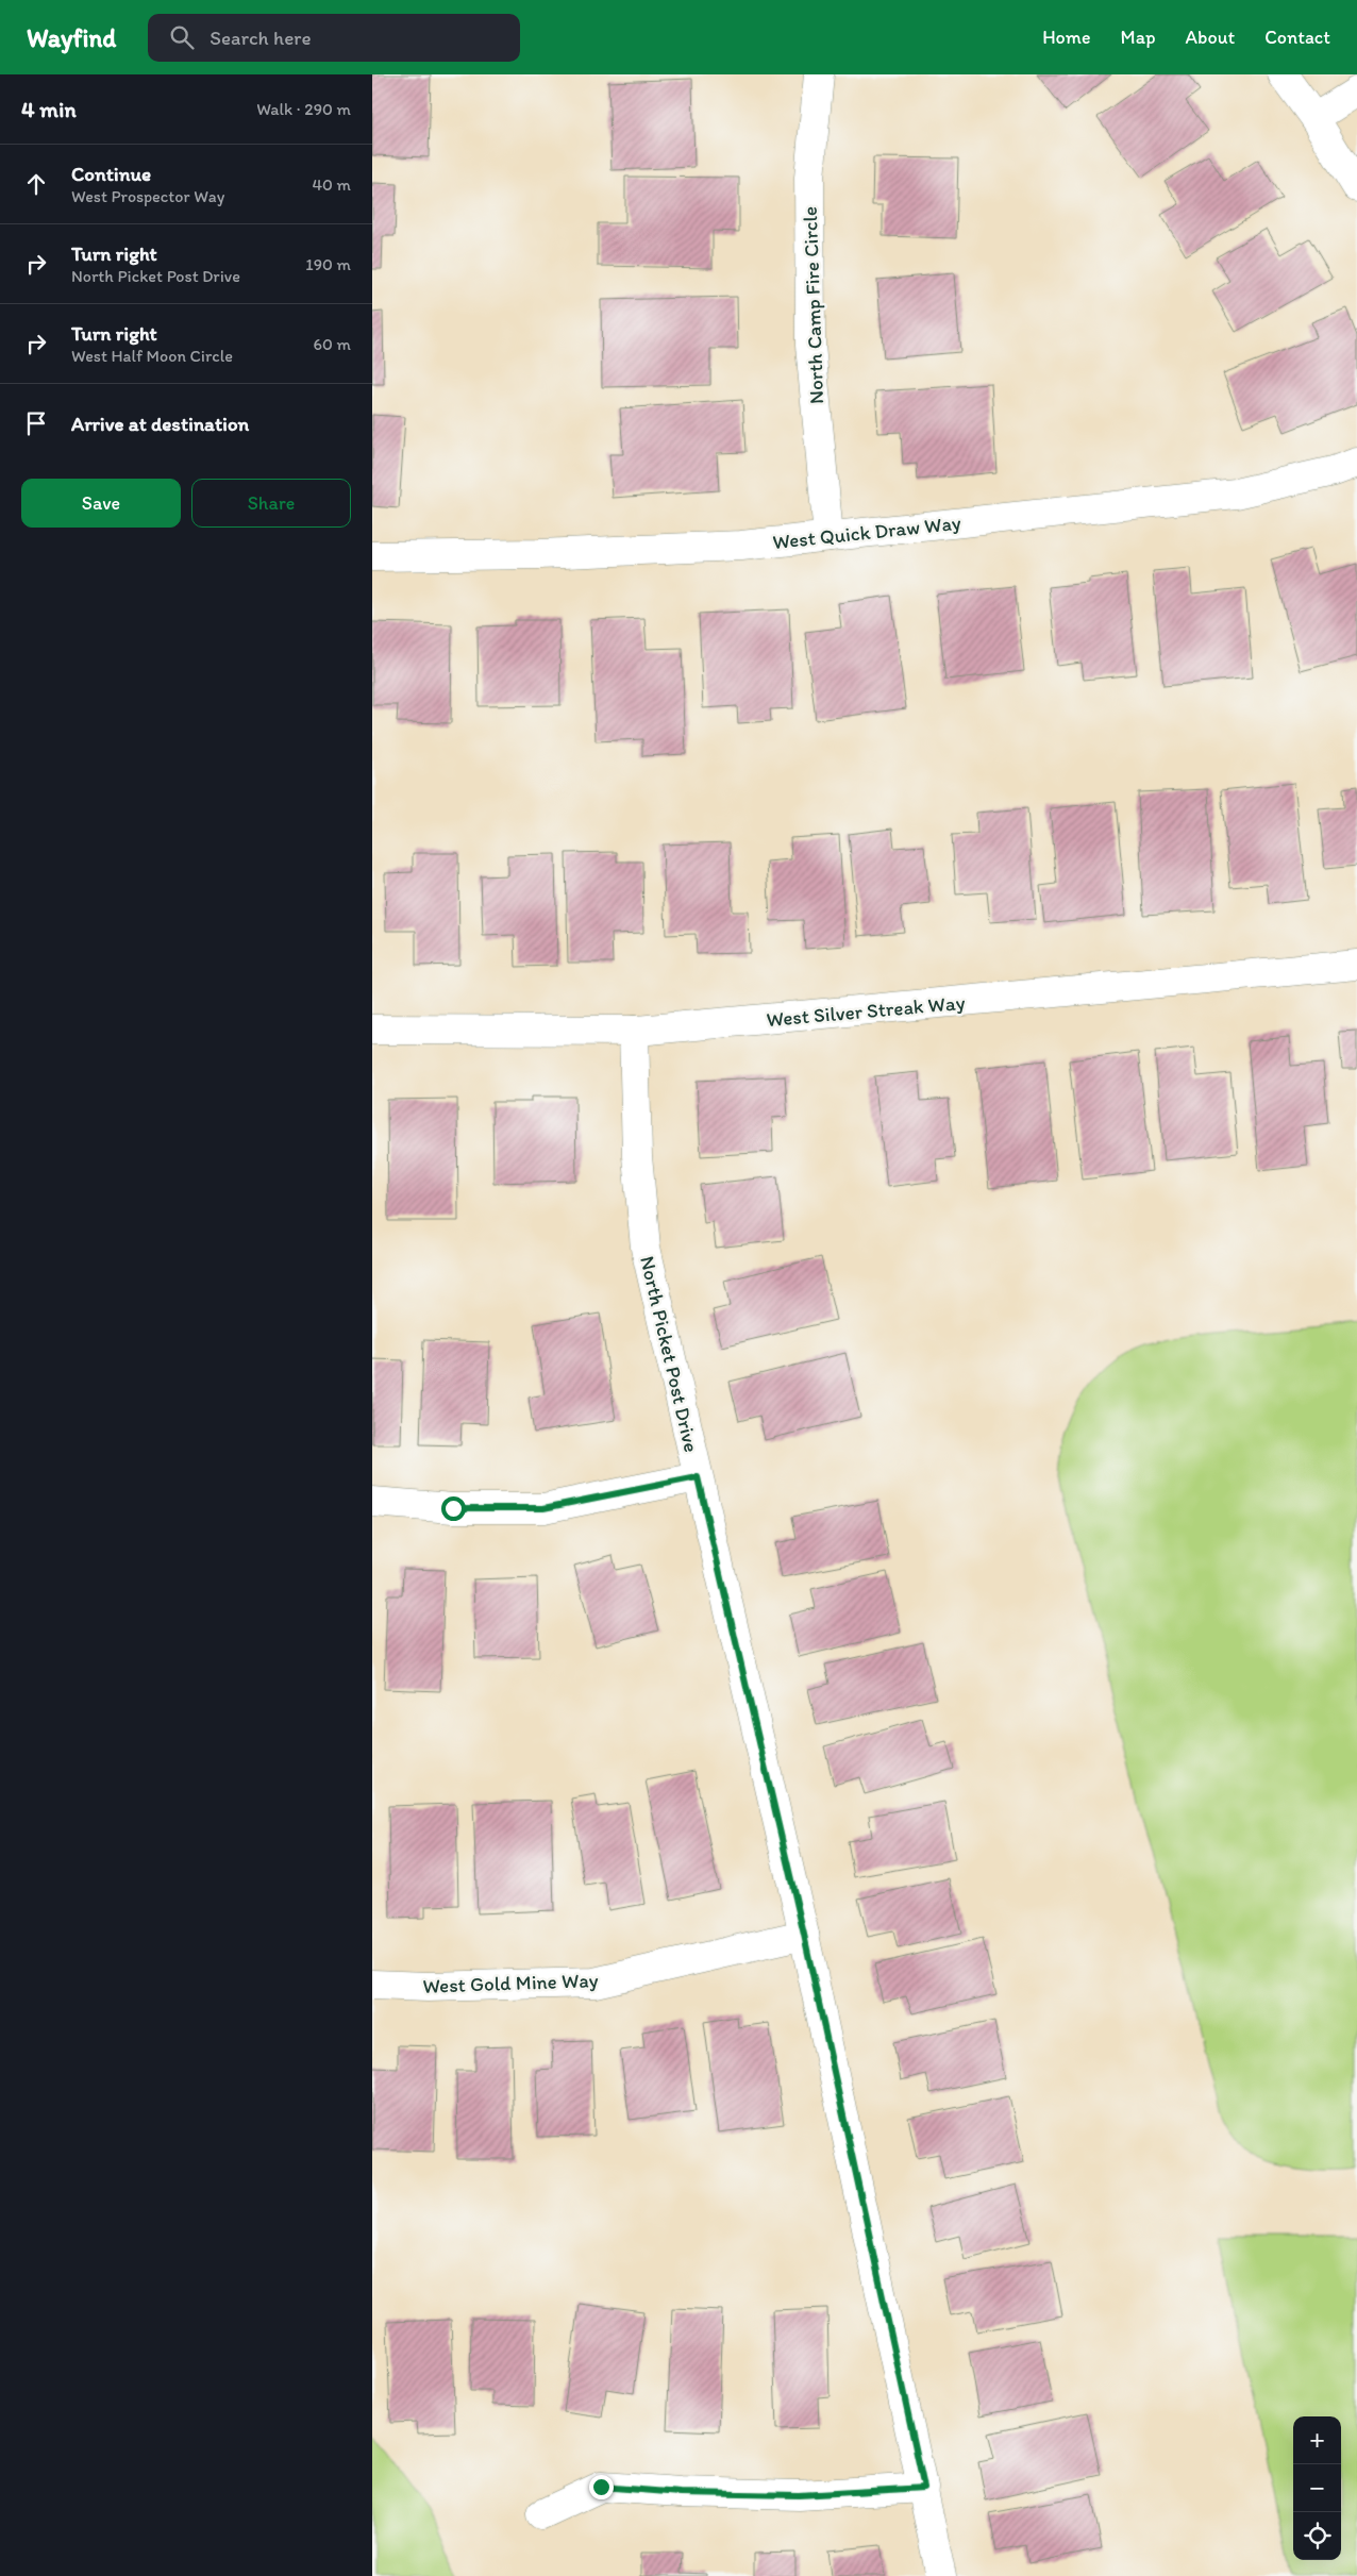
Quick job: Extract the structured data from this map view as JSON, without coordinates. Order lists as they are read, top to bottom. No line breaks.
{"streets":{"street":["North Camp Fire Circle","West Quick Draw Way","West Silver Streak Way","North Picket Post Drive","West Gold Mine Way"]},"crossings":[["North Camp Fire Circle","West Quick Draw Way"],["West Silver Streak Way","North Picket Post Drive"],["North Picket Post Drive","West Gold Mine Way"]],"page":{"header":"Wayfind","search":"Search here","nav":["Home","Map","About","Contact"],"heading":["4 min","Walk · 290 m"],"list":[["Continue","West Prospector Way","40 m"],["Turn right","North Picket Post Drive","190 m"],["Turn right","West Half Moon Circle","60 m"],"Arrive at destination"],"buttons":["Save","Share"],"map_buttons":["+","−"]}}
